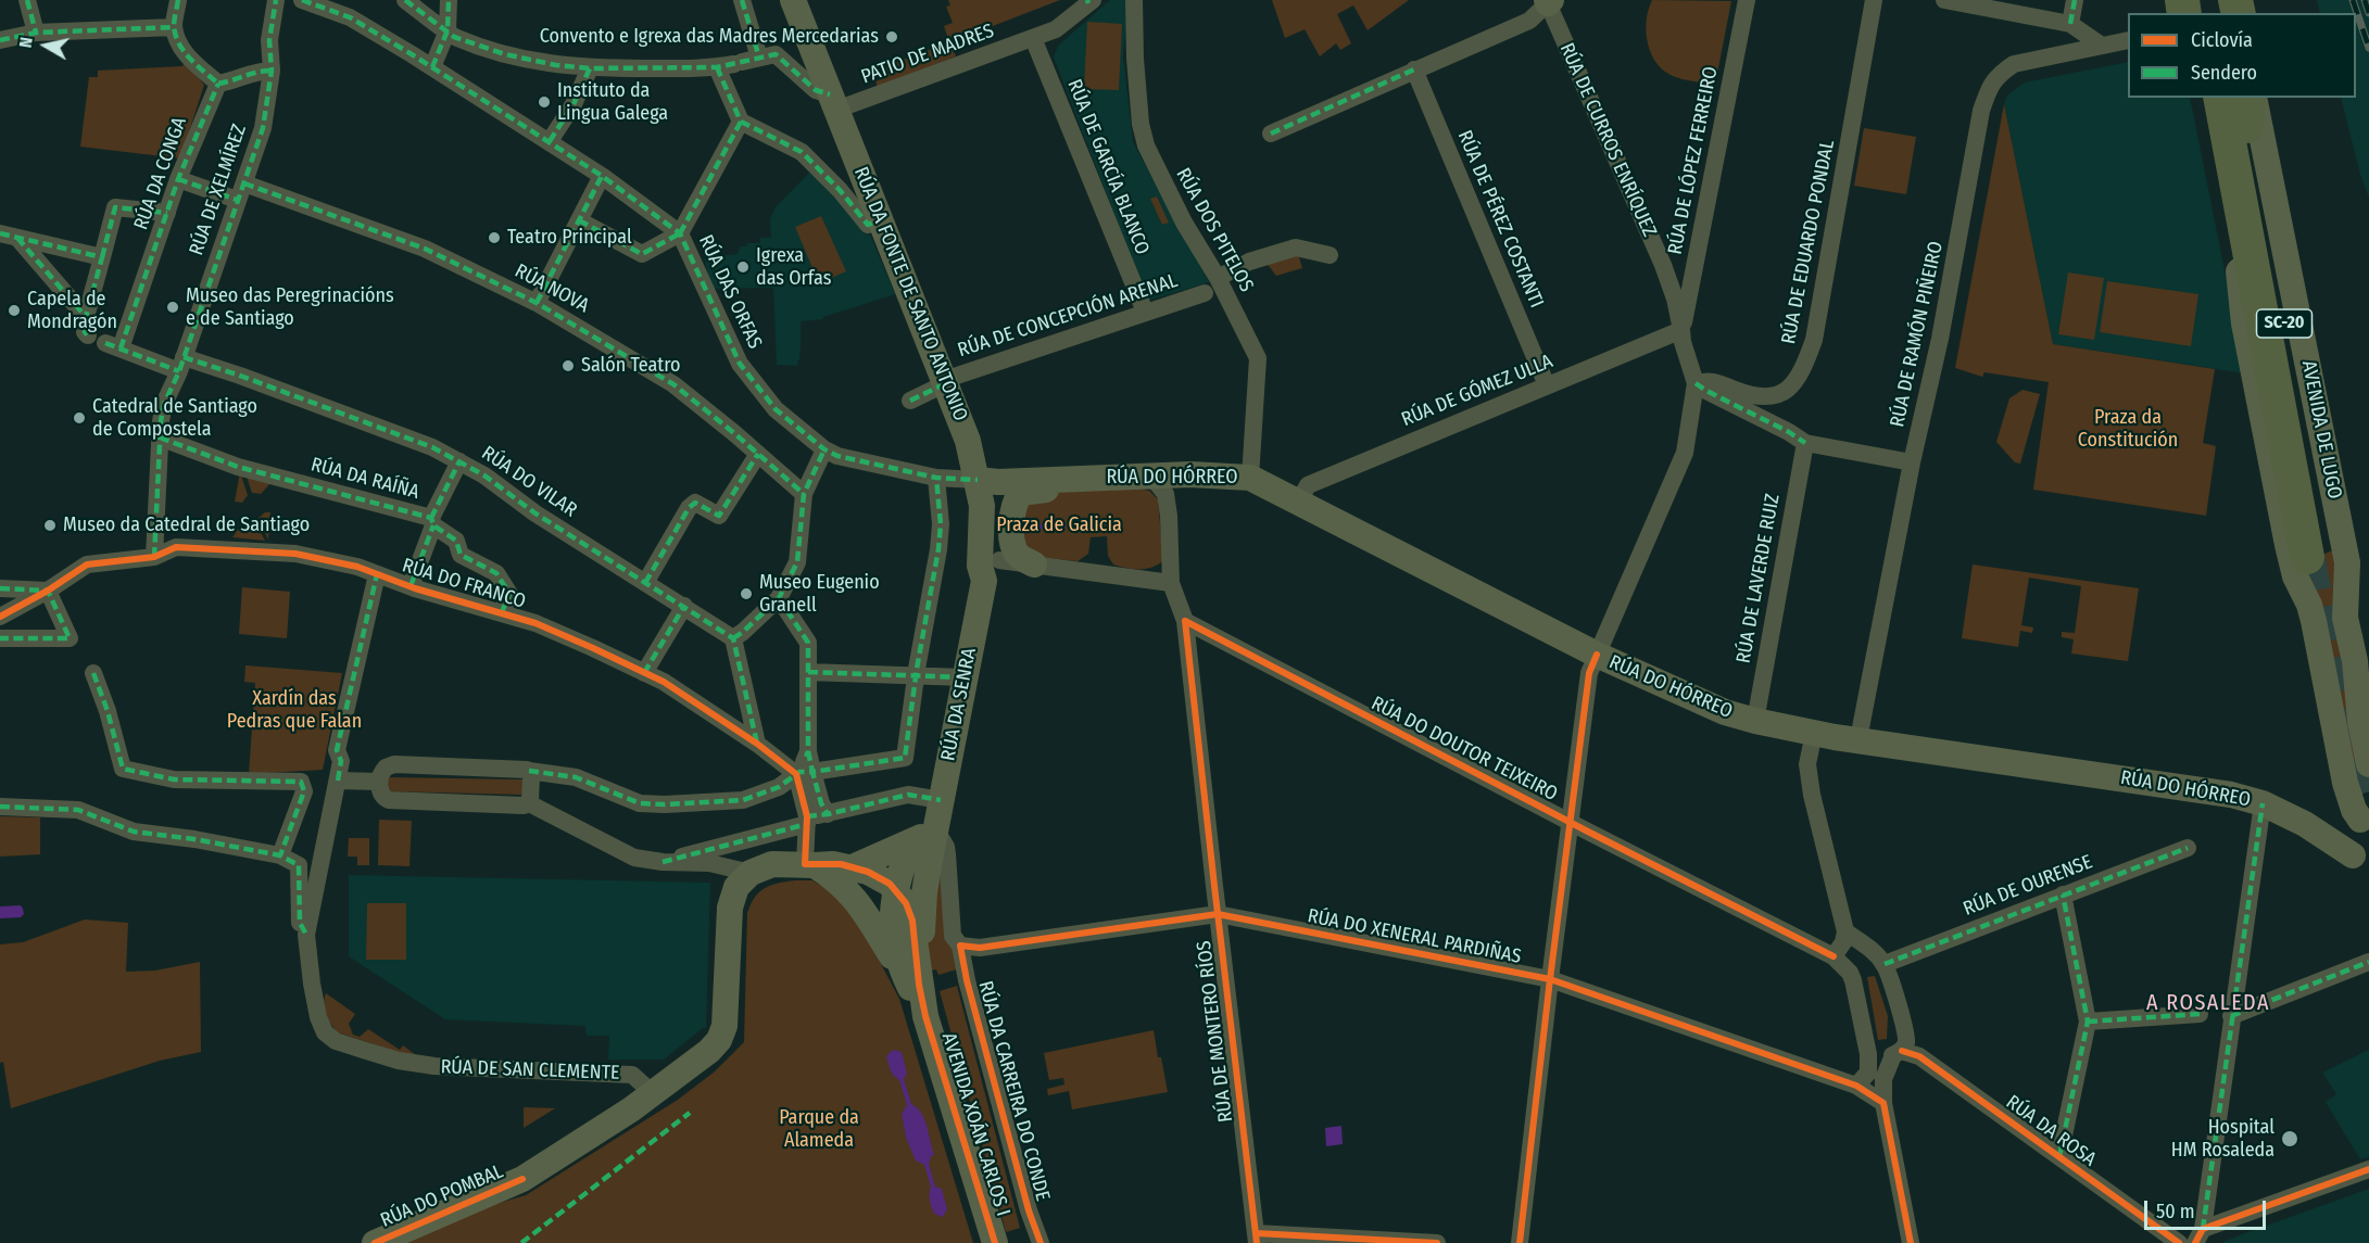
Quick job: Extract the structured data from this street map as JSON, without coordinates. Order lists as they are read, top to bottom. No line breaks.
{"streets":{"highway":["SC-20","AVENIDA DE LUGO"],"street":["PATIO DE MADRES","RÚA DE CURROS ENRÍQUEZ","RÚA DE LÓPEZ FERREIRO","RÚA DE GARCÍA BLANCO","RÚA DA CONGA","RÚA DE XELMÍREZ","RÚA DE PÉREZ COSTANTI","RÚA DOS PITELOS","RÚA DE EDUARDO PONDAL","RÚA NOVA","RÚA DAS ORFAS","RÚA DA FONTE DE SANTO ANTONIO","RÚA DE CONCEPCIÓN ARENAL","RÚA DE RAMÓN PIÑEIRO","RÚA DE GÓMEZ ULLA","RÚA DO HÓRREO","RÚA DA RAÍÑA","RÚA DO VILAR","RÚA DE LAVERDE RUIZ","RÚA DO FRANCO","RÚA DA SENRA","RÚA DO DOUTOR TEIXEIRO","RÚA DE OURENSE","RÚA DO XENERAL PARDIÑAS","RÚA DE MONTERO RÍOS","RÚA DE SAN CLEMENTE","RÚA DA CARREIRA DO CONDE","AVENIDA XOÁN CARLOS I","RÚA DA ROSA","RÚA DO POMBAL"]},"crossings":[["PATIO DE MADRES","RÚA DE GARCÍA BLANCO"],["PATIO DE MADRES","RÚA DA FONTE DE SANTO ANTONIO"],["RÚA DE CURROS ENRÍQUEZ","RÚA DE LÓPEZ FERREIRO"],["RÚA DE CURROS ENRÍQUEZ","RÚA DE EDUARDO PONDAL"],["RÚA DE CURROS ENRÍQUEZ","RÚA DE GÓMEZ ULLA"],["RÚA DE LÓPEZ FERREIRO","RÚA DE GÓMEZ ULLA"],["RÚA DE GARCÍA BLANCO","RÚA DE CONCEPCIÓN ARENAL"],["RÚA DA CONGA","RÚA NOVA"],["RÚA DA CONGA","RÚA DO VILAR"],["RÚA DE XELMÍREZ","RÚA NOVA"],["RÚA DE XELMÍREZ","RÚA DA RAÍÑA"],["RÚA DE XELMÍREZ","RÚA DO VILAR"],["RÚA DE XELMÍREZ","RÚA DO FRANCO"],["RÚA DE PÉREZ COSTANTI","RÚA DE GÓMEZ ULLA"],["RÚA DOS PITELOS","RÚA DO HÓRREO"],["RÚA DAS ORFAS","RÚA DA FONTE DE SANTO ANTONIO"],["RÚA DAS ORFAS","RÚA DO HÓRREO"],["RÚA DAS ORFAS","RÚA DA SENRA"],["RÚA DA FONTE DE SANTO ANTONIO","RÚA DE CONCEPCIÓN ARENAL"],["RÚA DA FONTE DE SANTO ANTONIO","RÚA DO HÓRREO"],["RÚA DA FONTE DE SANTO ANTONIO","RÚA DA SENRA"],["RÚA DE RAMÓN PIÑEIRO","RÚA DO HÓRREO"],["RÚA DE GÓMEZ ULLA","RÚA DO HÓRREO"],["RÚA DO HÓRREO","RÚA DE LAVERDE RUIZ"],["RÚA DO HÓRREO","RÚA DA SENRA"],["RÚA DO HÓRREO","RÚA DE MONTERO RÍOS"],["RÚA DA RAÍÑA","RÚA DO FRANCO"],["RÚA DA SENRA","AVENIDA XOÁN CARLOS I"],["RÚA DO DOUTOR TEIXEIRO","RÚA DE MONTERO RÍOS"],["RÚA DO XENERAL PARDIÑAS","RÚA DE MONTERO RÍOS"],["RÚA DO XENERAL PARDIÑAS","RÚA DA CARREIRA DO CONDE"],["RÚA DE SAN CLEMENTE","RÚA DO POMBAL"]],"districts":["A ROSALEDA"],"parks":["Praza da Constitución","Praza de Galicia","Xardín das Pedras que Falan","Parque da Alameda"],"places":["Convento e Igrexa das Madres Mercedarias","Instituto da Lingua Galega","Teatro Principal","Igrexa das Orfas","Museo das Peregrinacións e de Santiago","Capela de Mondragón","Salón Teatro","Catedral de Santiago de Compostela","Museo da Catedral de Santiago","Museo Eugenio Granell","Hospital HM Rosaleda"],"legend":["Ciclovía","Sendero"],"scale_bar":"50 m","north":"left"}
